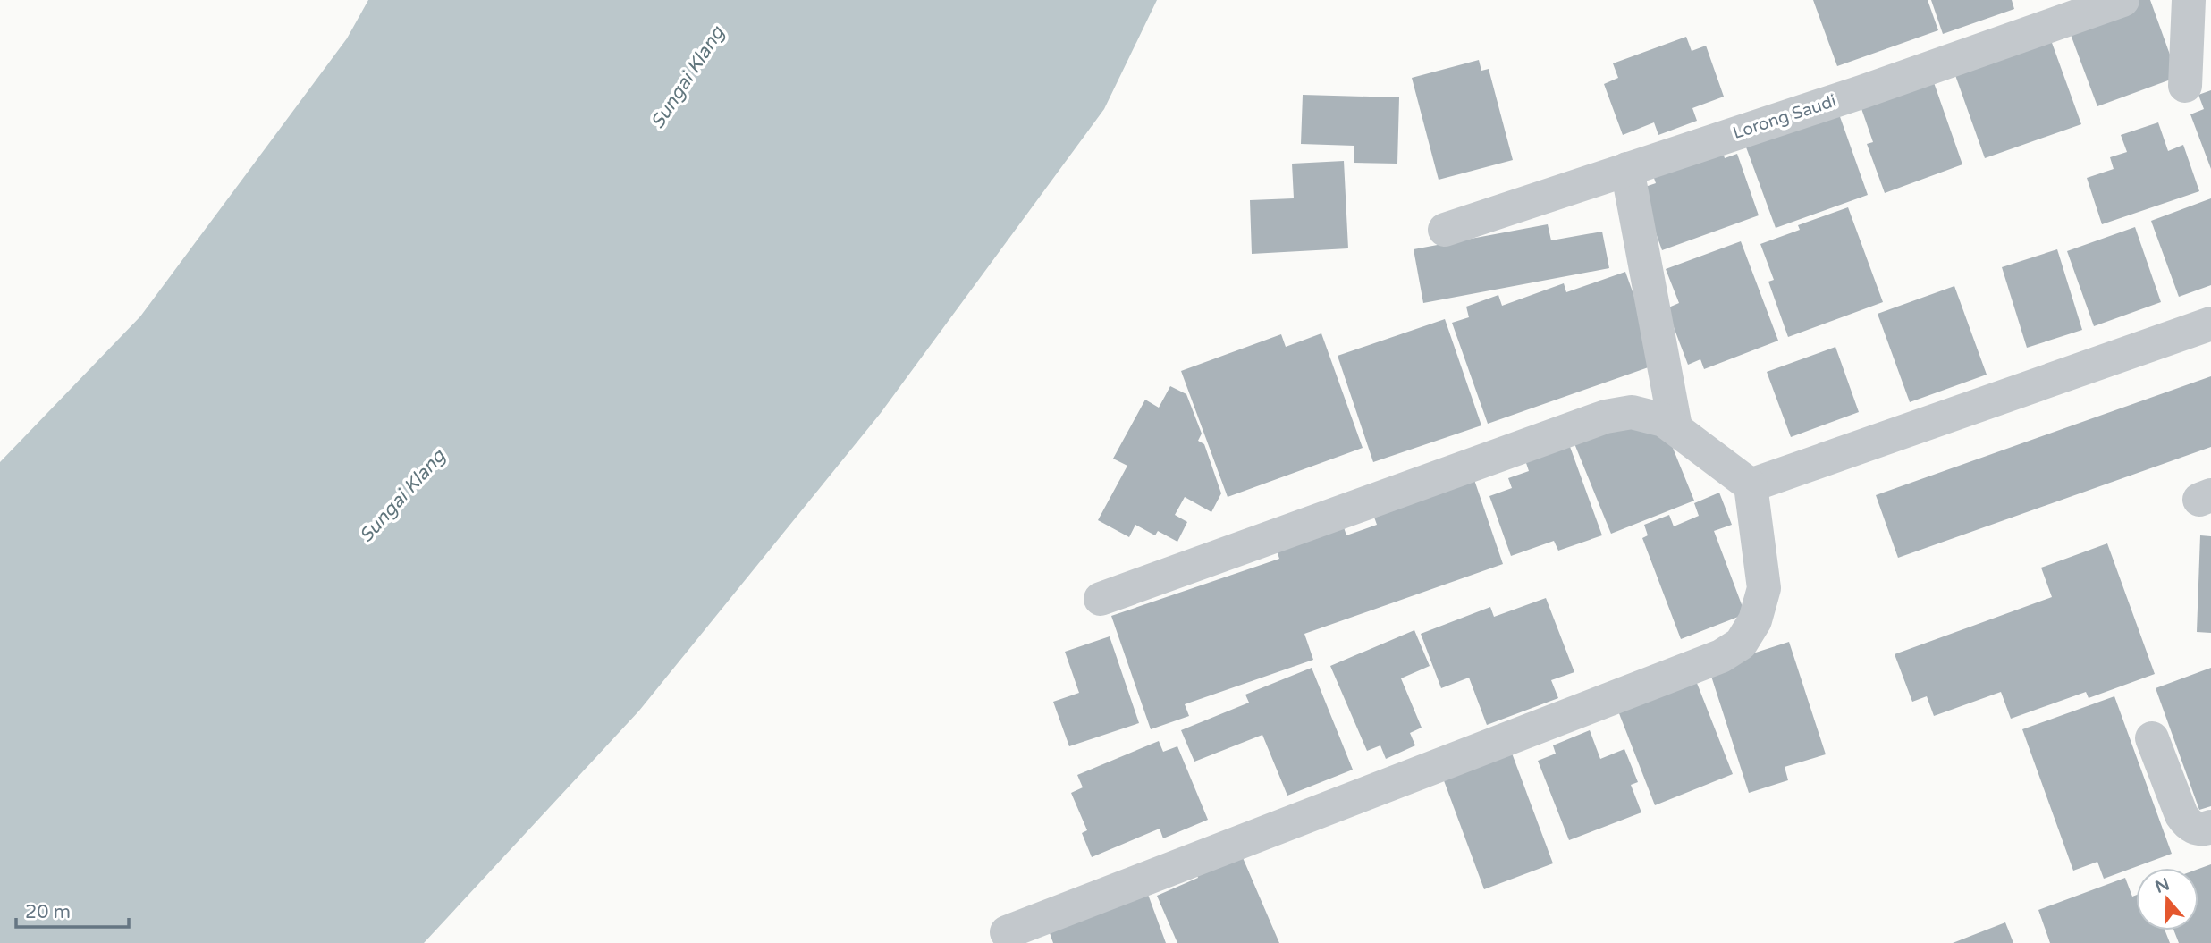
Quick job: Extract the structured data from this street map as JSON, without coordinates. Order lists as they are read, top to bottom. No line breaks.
{"streets":{"street":["Lorong Saudi"]},"water":["Sungai Klang"],"scale_bar":"20 m","north":"top"}
